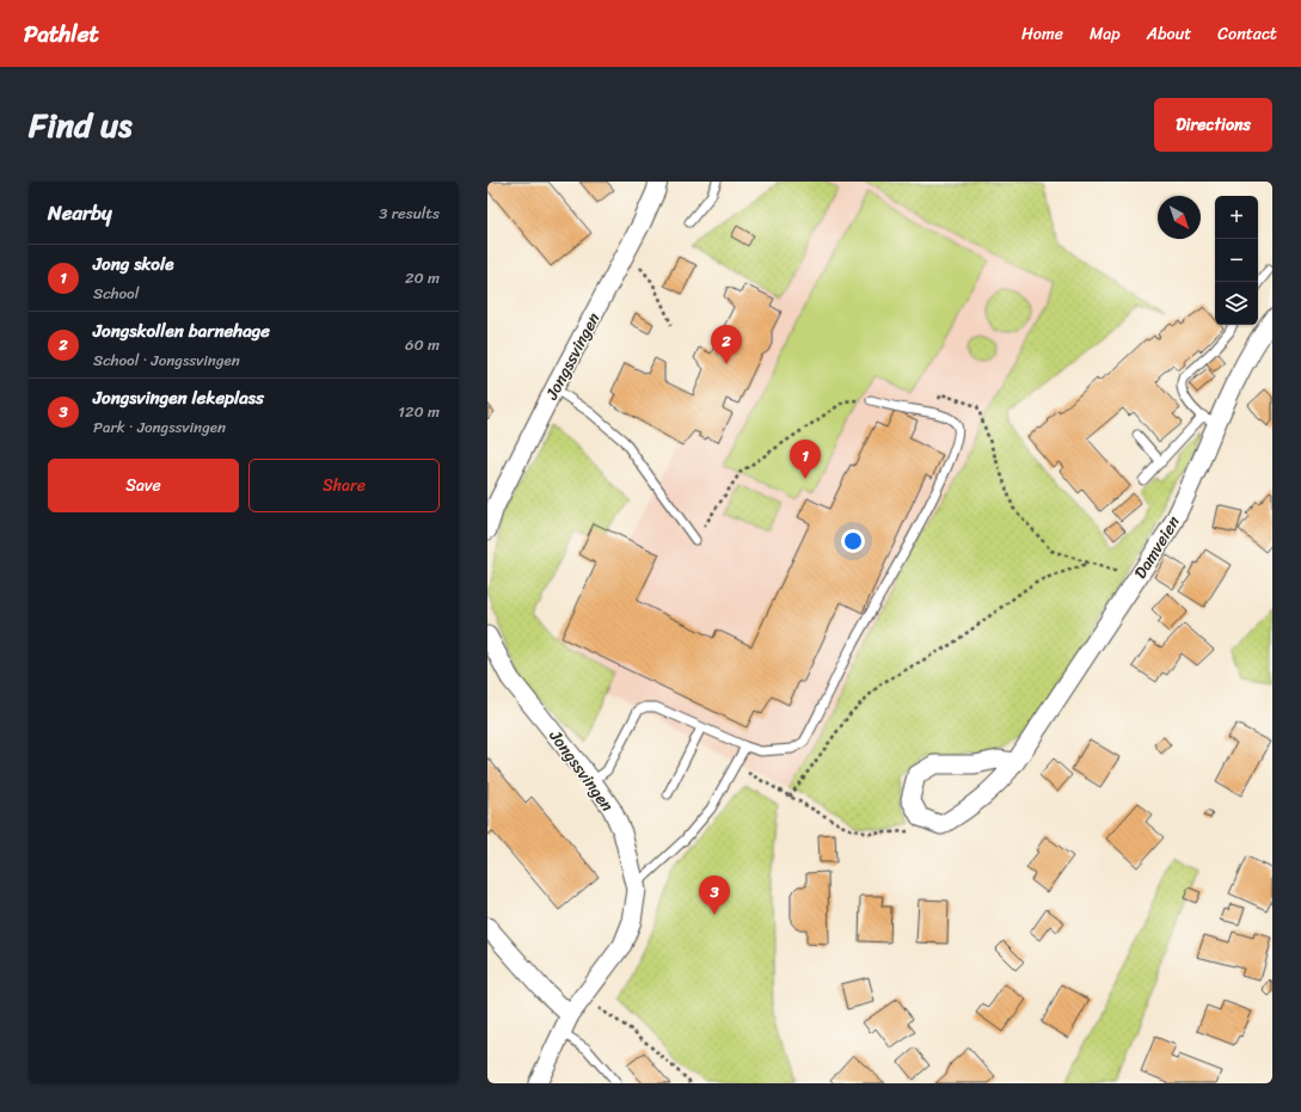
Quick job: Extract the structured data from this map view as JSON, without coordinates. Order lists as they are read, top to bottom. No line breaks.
{"streets":{"street":["Jongssvingen","Damveien"]},"north":"bottom right","page":{"header":"Pathlet","nav":["Home","Map","About","Contact"],"title":"Find us","buttons":["Directions",["Save","Share"]],"heading":["Nearby","3 results"],"map_buttons":["+","−"],"list":[{"mark":"1","name":"Jong skole","note":"School","value":"20 m"},{"mark":"2","name":"Jongskollen barnehage","note":"School · Jongssvingen","value":"60 m"},{"mark":"3","name":"Jongsvingen lekeplass","note":"Park · Jongssvingen","value":"120 m"}],"pins":["2","1","3"]}}
